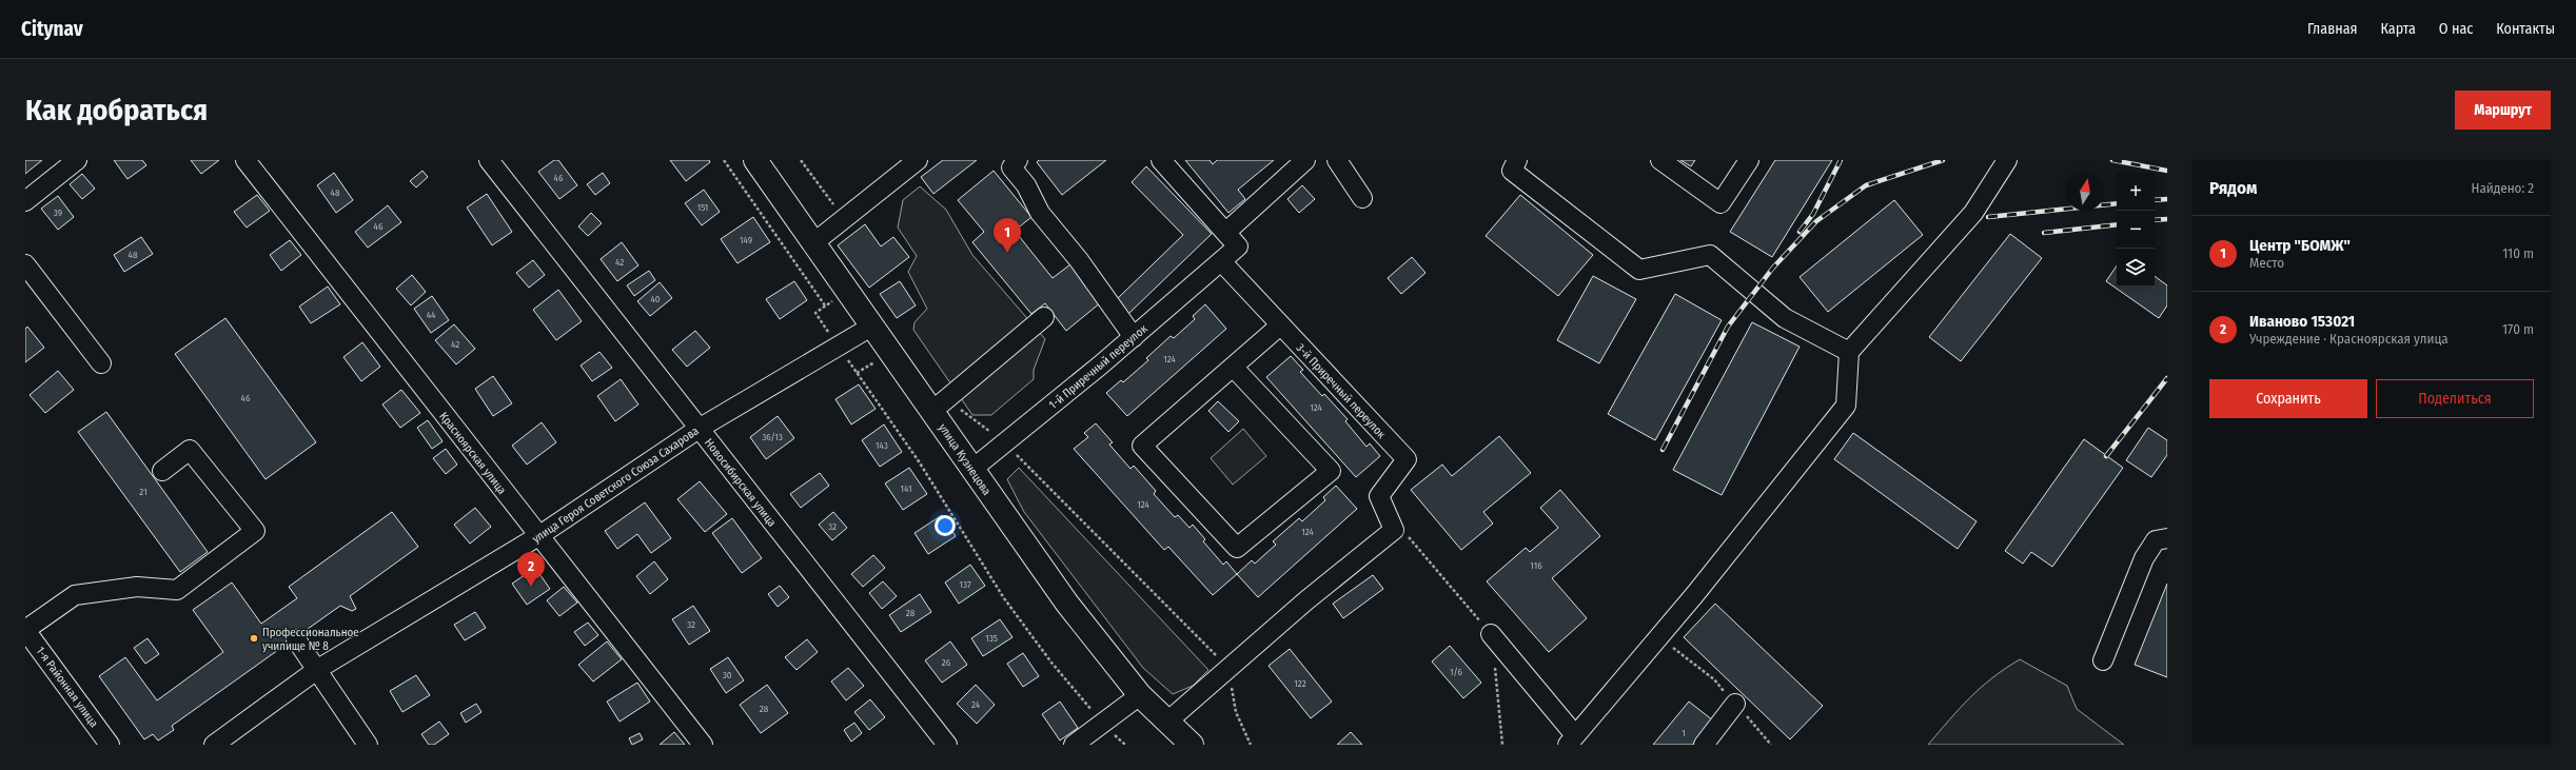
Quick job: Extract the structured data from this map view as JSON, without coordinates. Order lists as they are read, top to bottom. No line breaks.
{"streets":{"main road":["улица Кузнецова"],"street":["1-й Приречный переулок","3-й Приречный переулок","Красноярская улица","Новосибирская улица","улица Героя Советского Союза Сахарова","1-я Районная улица"]},"crossings":[["1-й Приречный переулок","3-й Приречный переулок"],["1-й Приречный переулок","улица Кузнецова"],["Красноярская улица","улица Героя Советского Союза Сахарова"],["улица Кузнецова","улица Героя Советского Союза Сахарова"],["Новосибирская улица","улица Героя Советского Союза Сахарова"]],"places":["Профессиональное училище № 8"],"house_numbers":["46","48","151","39","46","149","48","42","40","44","42","124","46","124","36/13","143","141","21","124","32","124","116","137","28","32","135","26","1/6","30","122","24","28","1"],"north":"top","page":{"header":"Citynav","nav":["Главная","Карта","О нас","Контакты"],"buttons":["Маршрут",["Сохранить","Поделиться"]],"title":"Как добраться","heading":["Рядом","Найдено: 2"],"map_buttons":["+","−"],"list":[{"mark":"1","name":"Центр \"БОМЖ\"","note":"Место","value":"110 m"},{"mark":"2","name":"Иваново 153021","note":"Учреждение · Красноярская улица","value":"170 m"}],"pins":["1","2"]}}
